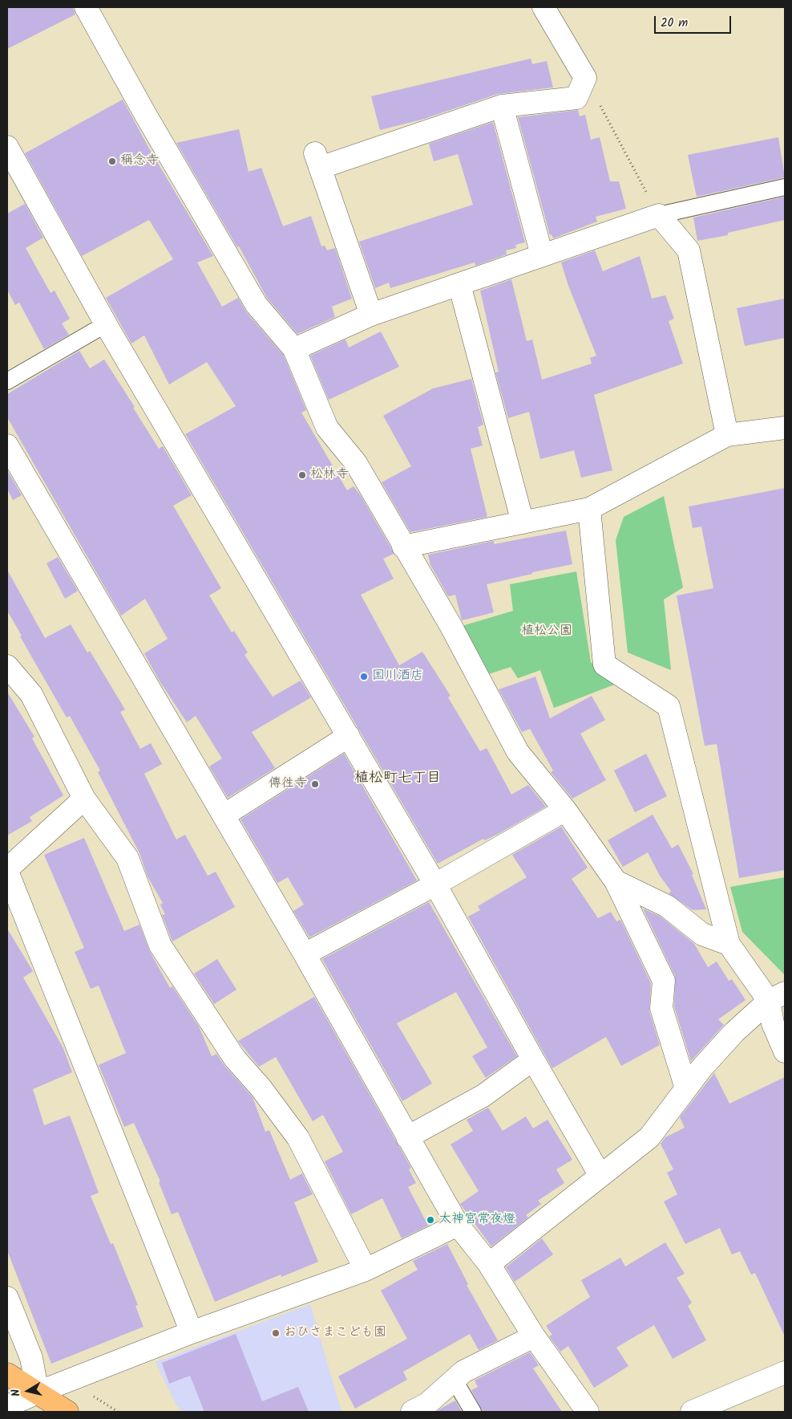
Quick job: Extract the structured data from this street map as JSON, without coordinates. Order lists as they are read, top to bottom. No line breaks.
{"districts":["植松町七丁目"],"parks":["植松公園"],"places":["稱念寺","松林寺","国川酒店","傳徃寺","太神宮常夜燈","おひさまこども園"],"scale_bar":"20 m","north":"left"}
